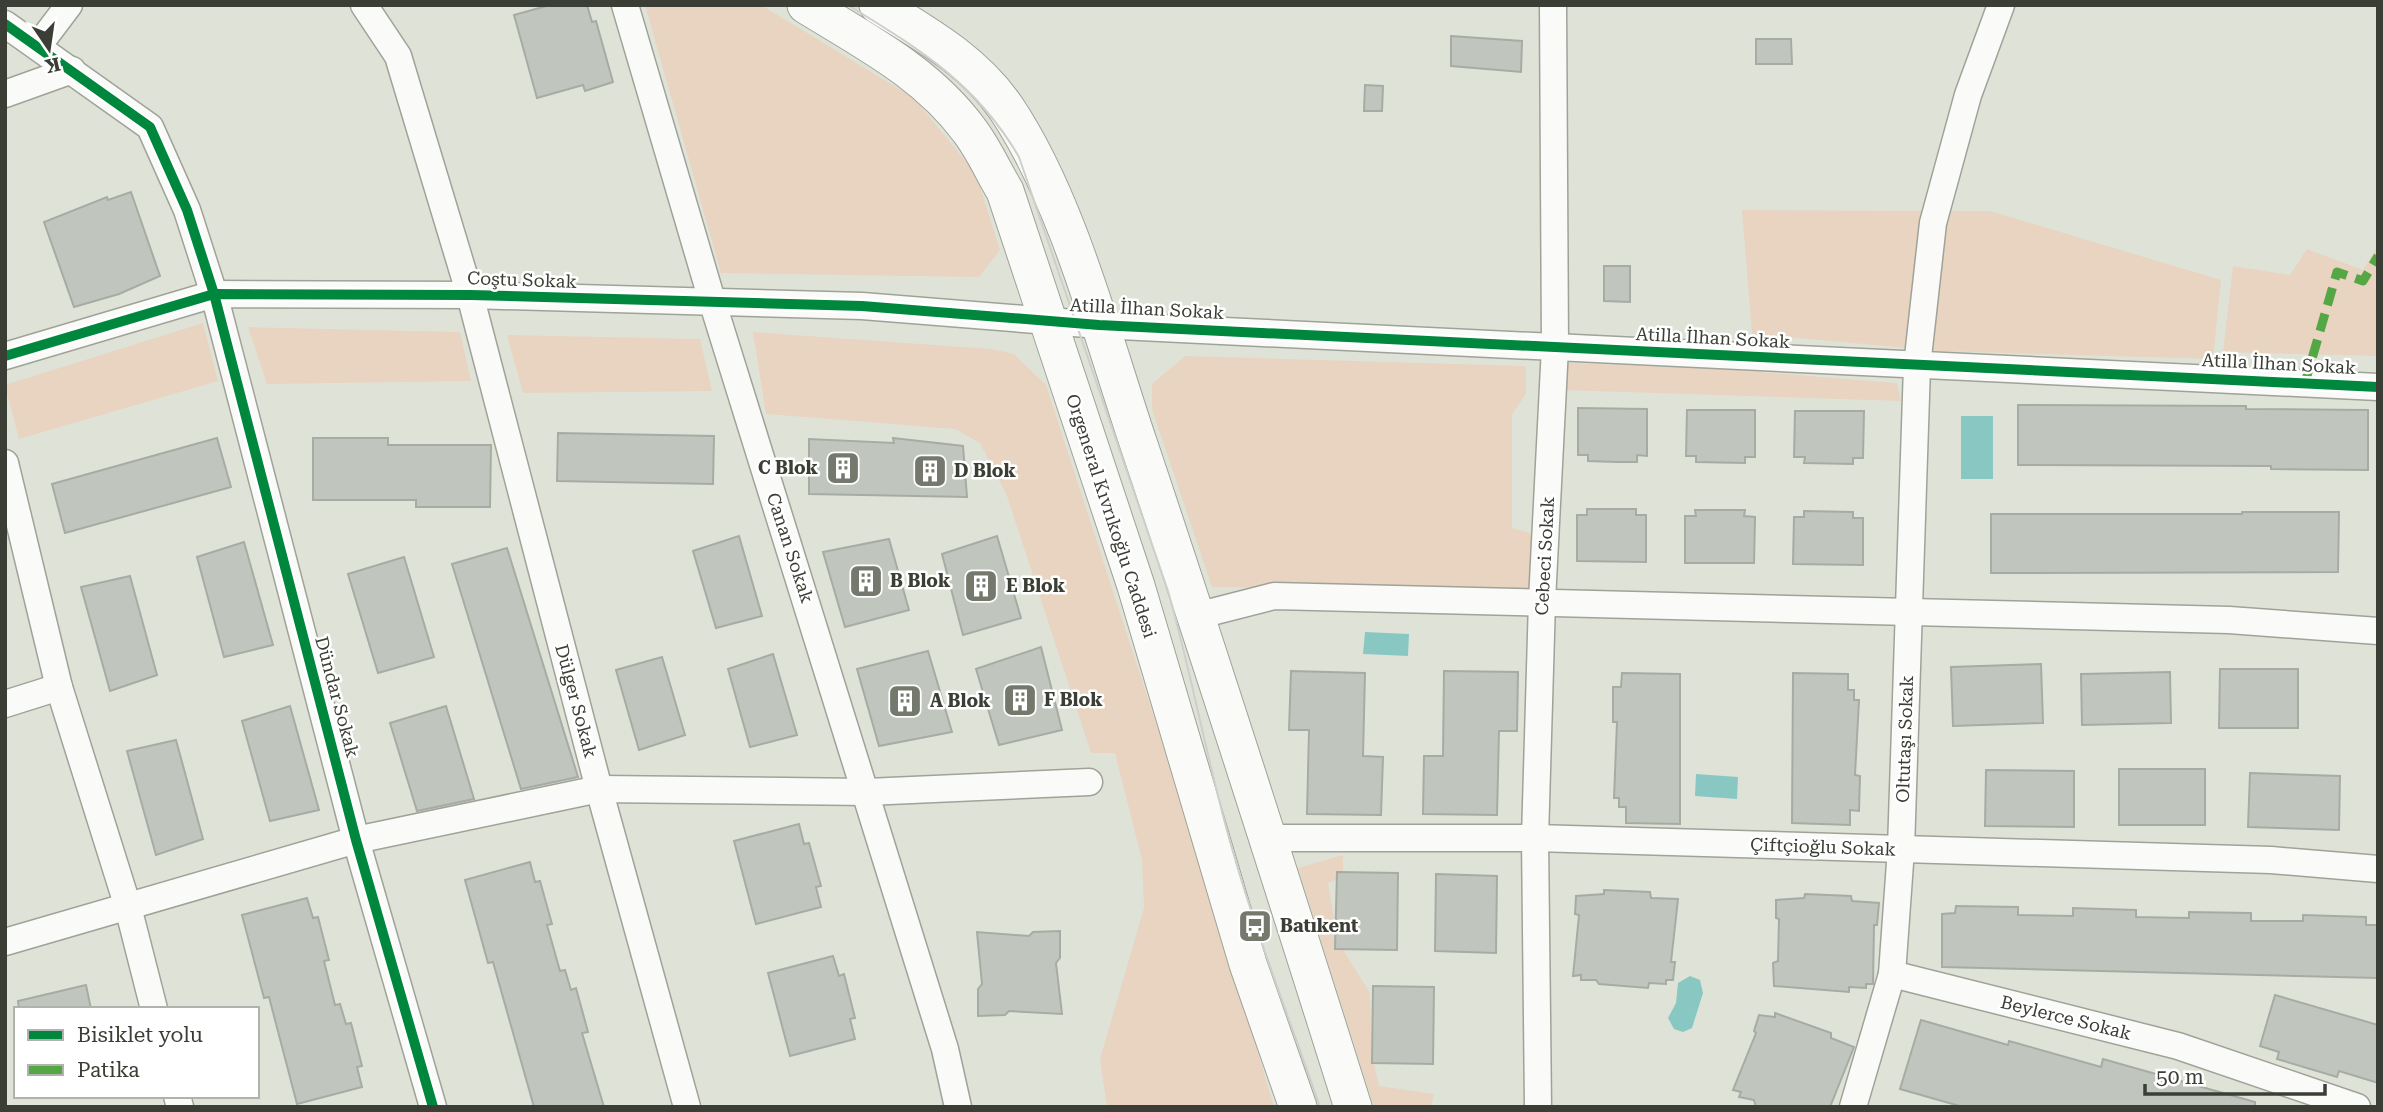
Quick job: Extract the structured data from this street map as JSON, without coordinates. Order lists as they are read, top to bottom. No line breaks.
{"streets":{"main road":["Orgeneral Kıvrıkoğlu Caddesi"],"street":["Coştu Sokak","Atilla İlhan Sokak","Canan Sokak","Cebeci Sokak","Dündar Sokak","Dülger Sokak","Oltutaşı Sokak","Çiftçioğlu Sokak","Beylerce Sokak"]},"crossings":[["Coştu Sokak","Atilla İlhan Sokak"],["Coştu Sokak","Orgeneral Kıvrıkoğlu Caddesi"],["Coştu Sokak","Canan Sokak"],["Coştu Sokak","Dündar Sokak"],["Coştu Sokak","Dülger Sokak"],["Atilla İlhan Sokak","Orgeneral Kıvrıkoğlu Caddesi"],["Atilla İlhan Sokak","Cebeci Sokak"],["Atilla İlhan Sokak","Oltutaşı Sokak"],["Cebeci Sokak","Çiftçioğlu Sokak"],["Oltutaşı Sokak","Çiftçioğlu Sokak"],["Oltutaşı Sokak","Beylerce Sokak"]],"places":{"building":["C Blok","D Blok","B Blok","E Blok","F Blok","A Blok"],"bus stop":["Batıkent"]},"legend":["Bisiklet yolu","Patika"],"scale_bar":"50 m","north":"bottom"}
